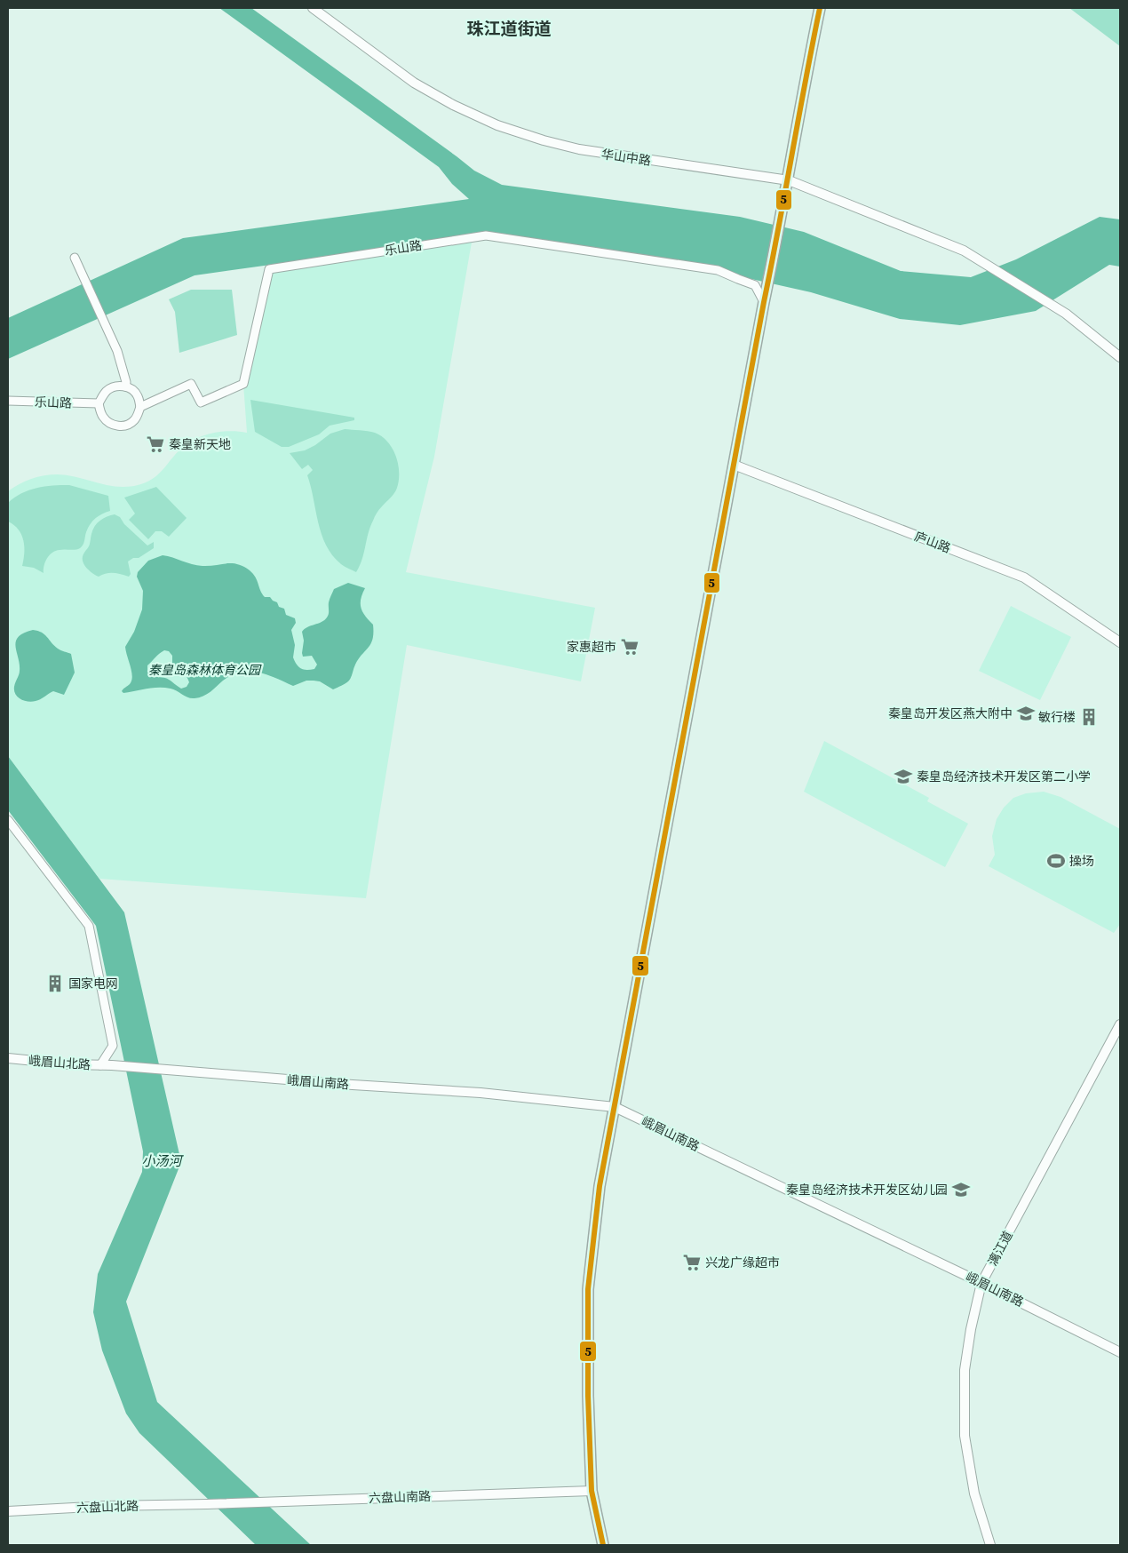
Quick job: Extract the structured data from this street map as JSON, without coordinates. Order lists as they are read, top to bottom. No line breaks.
{"streets":{"street":["华山中路","乐山路","庐山路","峨眉山北路","峨眉山南路","漓江道","六盘山南路","六盘山北路"]},"crossings":[["峨眉山北路","峨眉山南路"],["峨眉山南路","漓江道"],["六盘山南路","六盘山北路"]],"districts":["珠江道街道"],"water":["小汤河"],"parks":["秦皇岛森林体育公园"],"places":{"supermarket":["秦皇新天地","家惠超市","兴龙广缘超市"],"school or university":["秦皇岛开发区燕大附中","秦皇岛经济技术开发区第二小学","秦皇岛经济技术开发区幼儿园"],"building":["敏行楼","国家电网"],"sports":["操场"]},"lines":["transit line 5"]}
